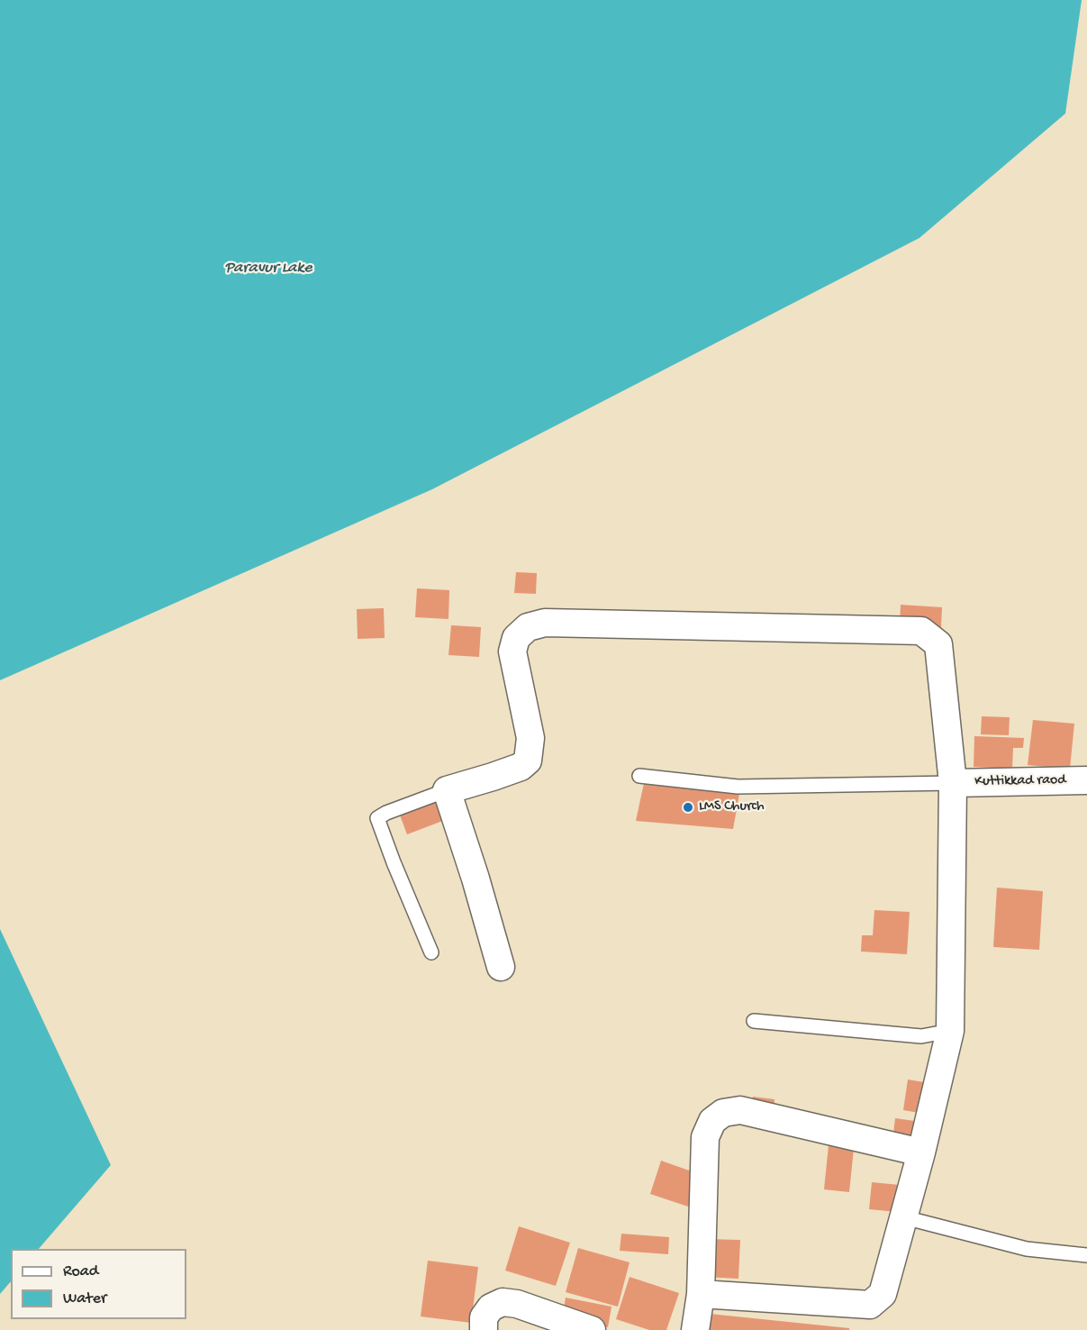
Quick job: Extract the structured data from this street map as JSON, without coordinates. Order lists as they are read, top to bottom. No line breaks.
{"streets":{"street":["Kuttikkad raod"]},"water":["Paravur Lake"],"places":["LMS Church"],"legend":["Road","Water"]}
